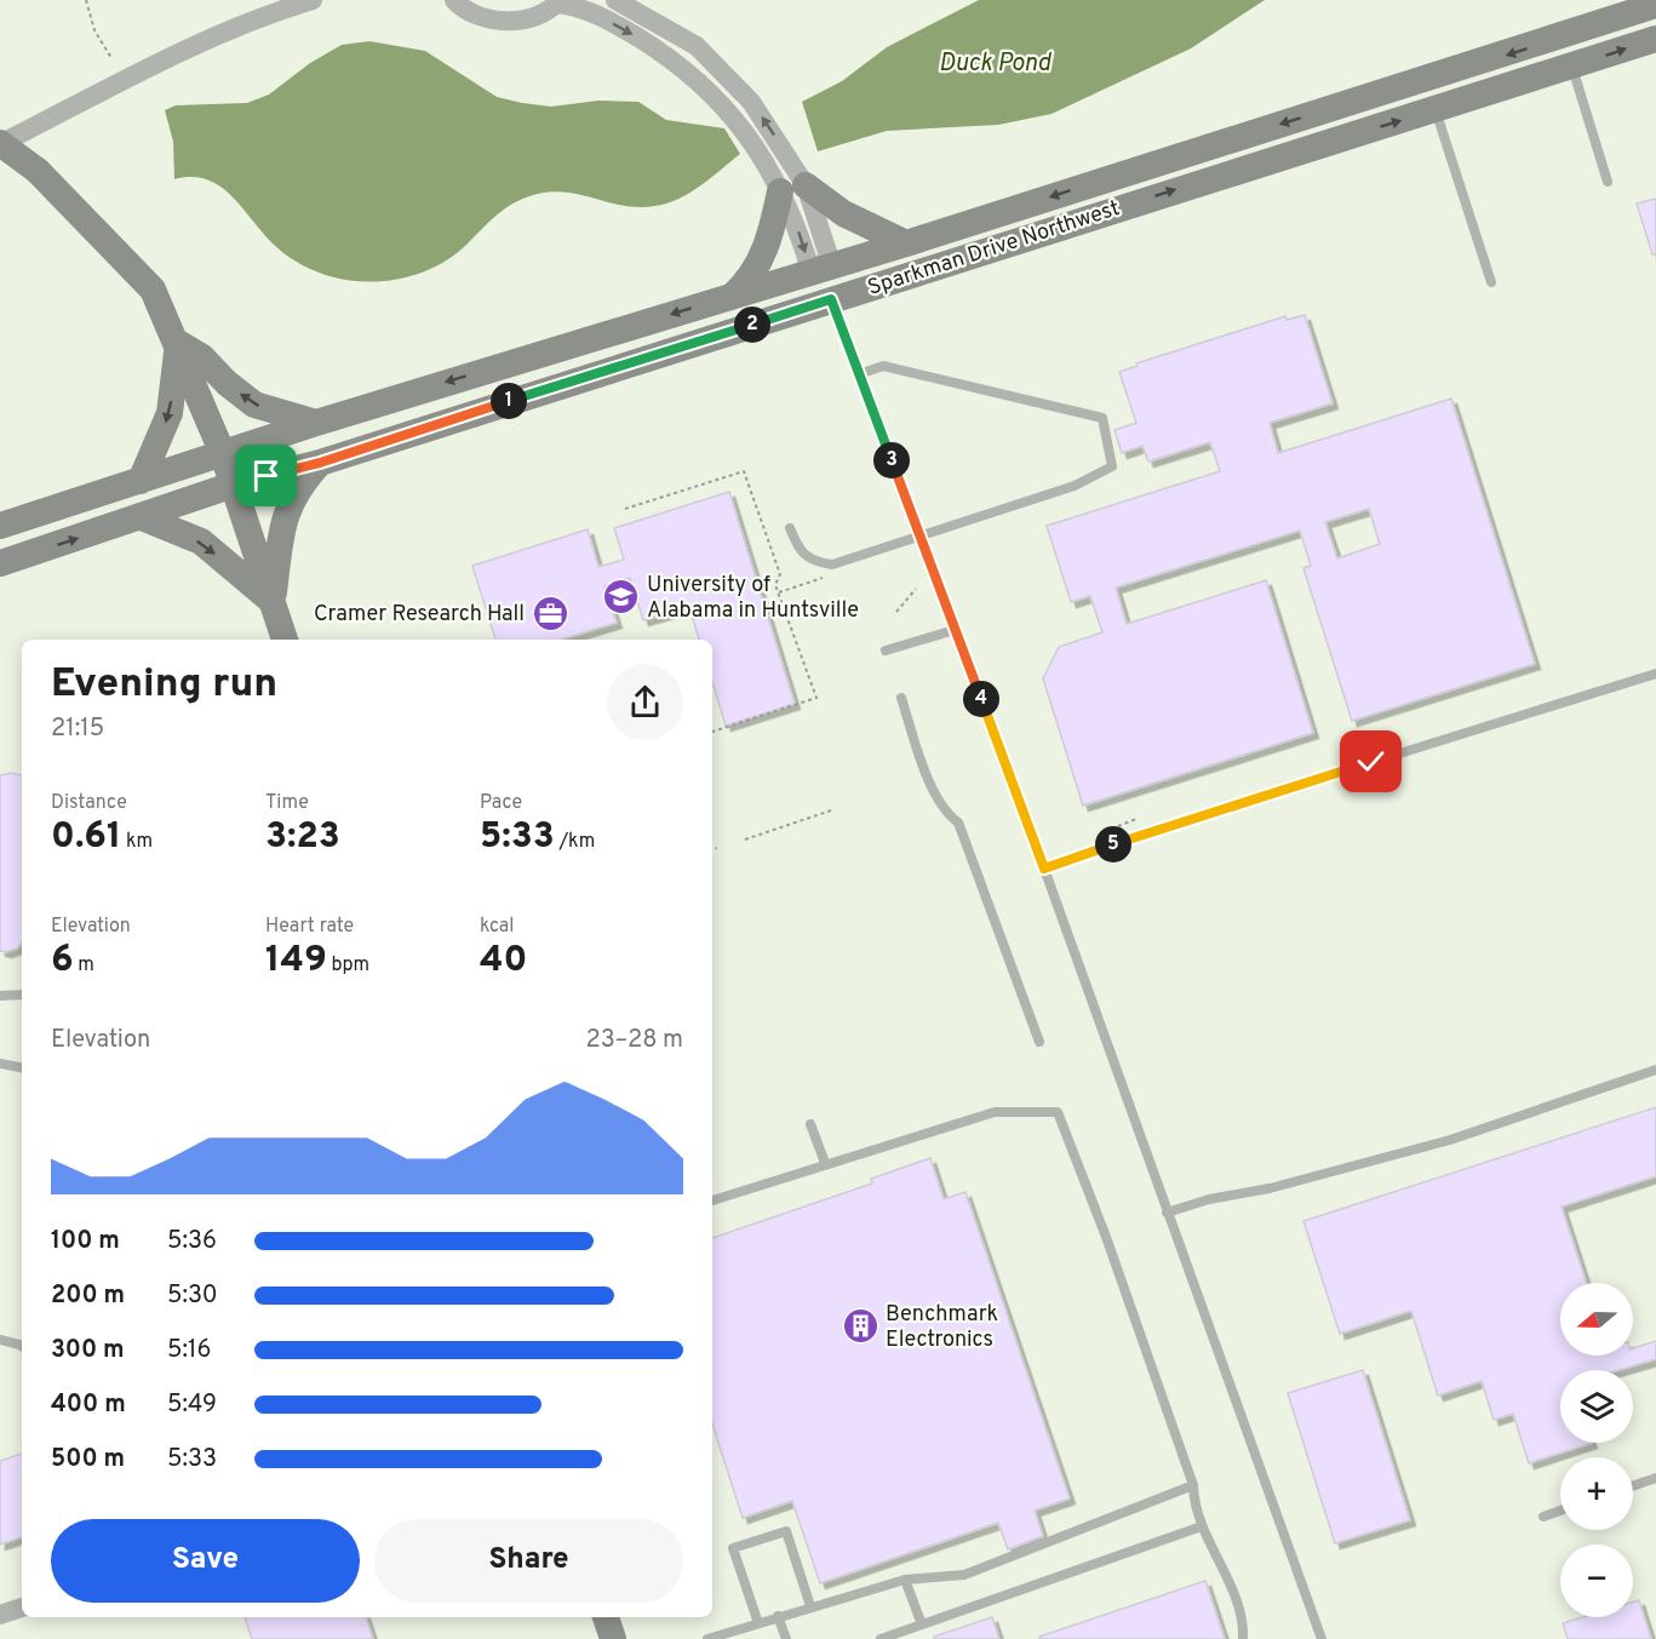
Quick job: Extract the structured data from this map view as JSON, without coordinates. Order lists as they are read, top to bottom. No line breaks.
{"streets":{"main road":["Sparkman Drive Northwest"]},"water":["Duck Pond"],"places":{"school or university":["University of Alabama in Huntsville"],"office":["Cramer Research Hall"],"building":["Benchmark Electronics"]},"north":"left","page":{"pins":["2","1","3","4","5"],"heading":["Evening run","21:15"],"stats":[["Distance","0.61 km"],["Time","3:23"],["Pace","5:33 /km"],["Elevation","6 m"],["Heart rate","149 bpm"],["kcal","40"]],"chart":["Elevation","23–28 m"],"list":[{"name":"100 m","note":"5:36"},{"name":"200 m","note":"5:30"},{"name":"300 m","note":"5:16"},{"name":"400 m","note":"5:49"},{"name":"500 m","note":"5:33"}],"map_buttons":["+","−"],"buttons":["Save","Share"]}}
